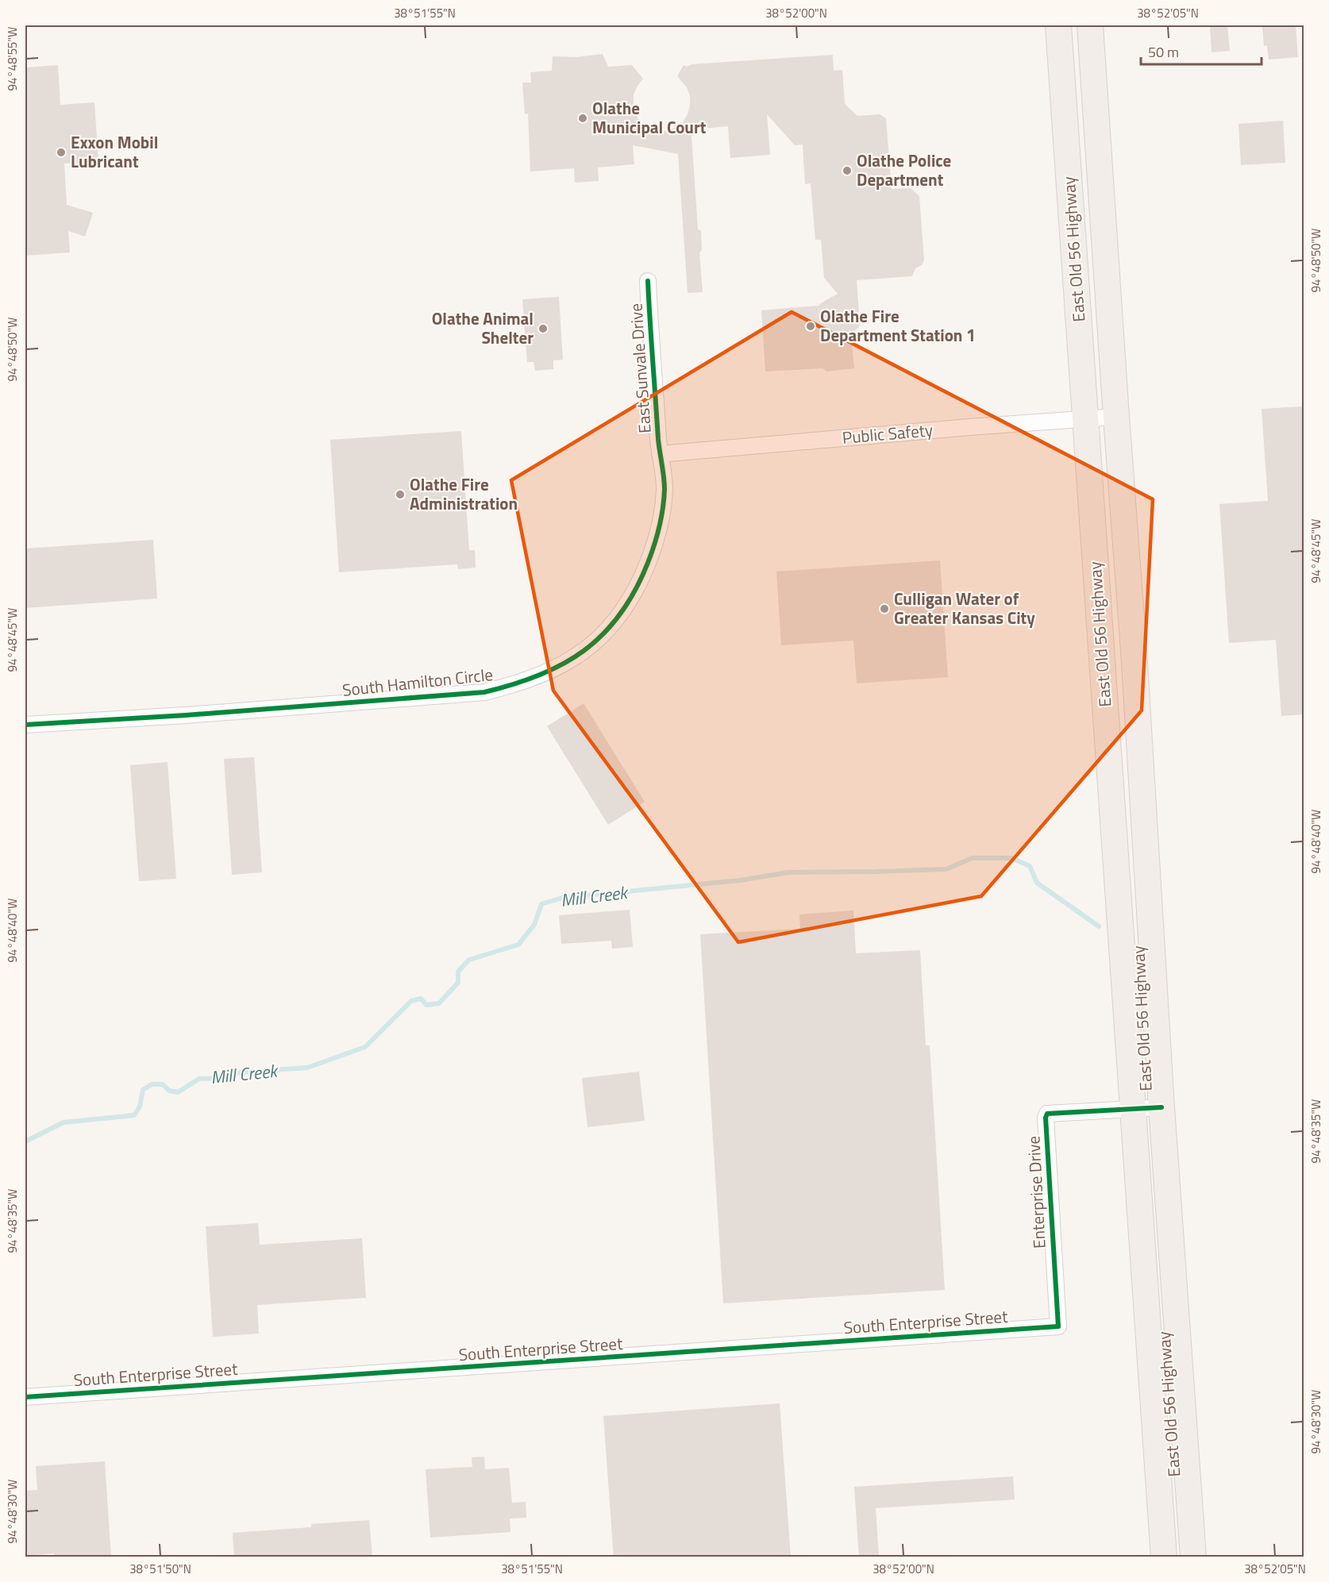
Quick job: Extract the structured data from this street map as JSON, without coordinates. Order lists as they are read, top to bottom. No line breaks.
{"streets":{"main road":["East Old 56 Highway"],"street":["East Sunvale Drive","Public Safety","South Hamilton Circle","Enterprise Drive","South Enterprise Street"]},"crossings":[["East Old 56 Highway","Public Safety"],["East Old 56 Highway","Enterprise Drive"],["East Sunvale Drive","Public Safety"],["East Sunvale Drive","South Hamilton Circle"],["Public Safety","South Hamilton Circle"],["Enterprise Drive","South Enterprise Street"]],"water":["Mill Creek"],"places":["Olathe Municipal Court","Exxon Mobil Lubricant","Olathe Police Department","Olathe Fire Department Station 1","Olathe Animal Shelter","Olathe Fire Administration","Culligan Water of Greater Kansas City"],"scale_bar":"50 m","coordinates":["38°51'55\"N","38°52'00\"N","38°52'05\"N","94°48'55\"W","94°48'50\"W","94°48'45\"W","94°48'40\"W","94°48'35\"W","94°48'30\"W","38°51'50\"N"]}
